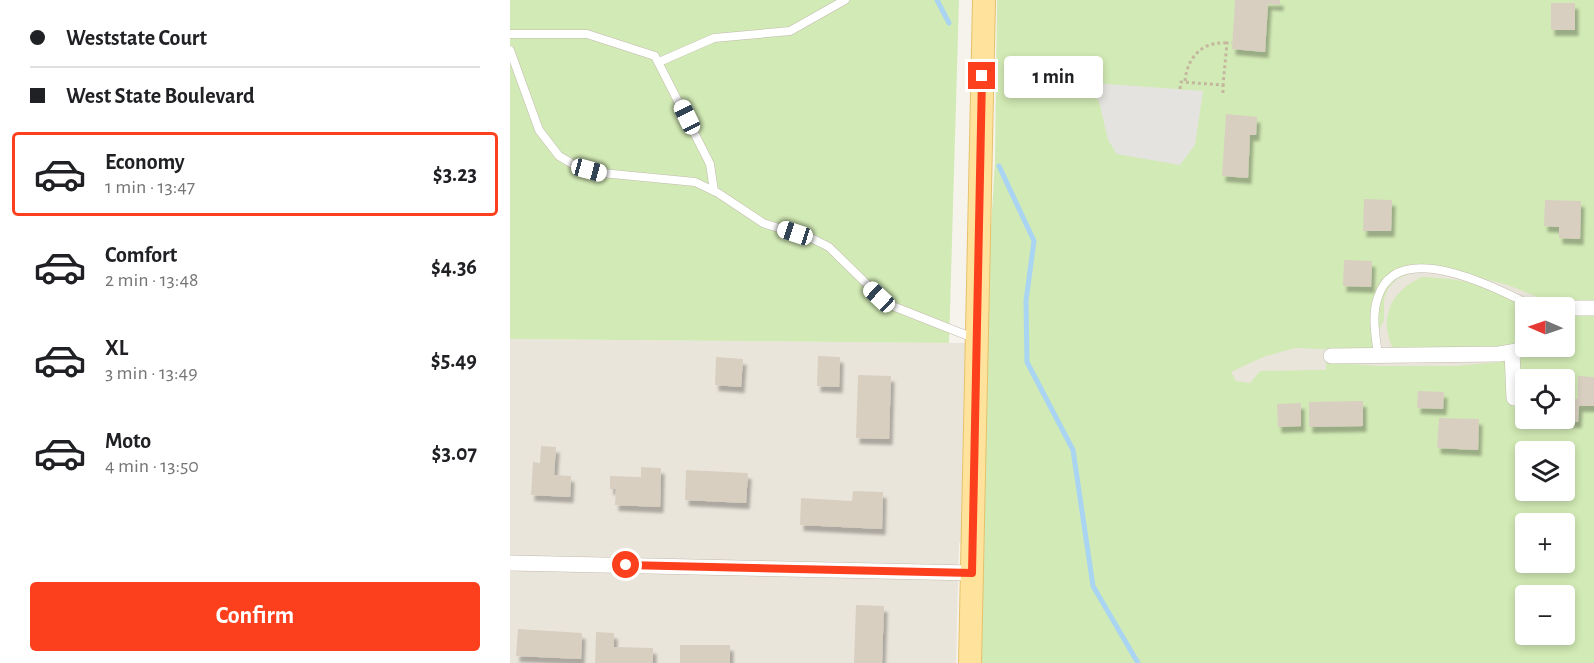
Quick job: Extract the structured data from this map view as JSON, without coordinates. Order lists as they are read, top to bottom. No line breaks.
{"north":"left","page":{"banner":["Weststate Court","West State Boulevard"],"bubble":"1 min","list":[{"name":"Economy","note":"1 min · 13:47","value":"$3.23"},{"name":"Comfort","note":"2 min · 13:48","value":"$4.36"},{"name":"XL","note":"3 min · 13:49","value":"$5.49"},{"name":"Moto","note":"4 min · 13:50","value":"$3.07"}],"map_buttons":["+","−"],"buttons":"Confirm"}}
